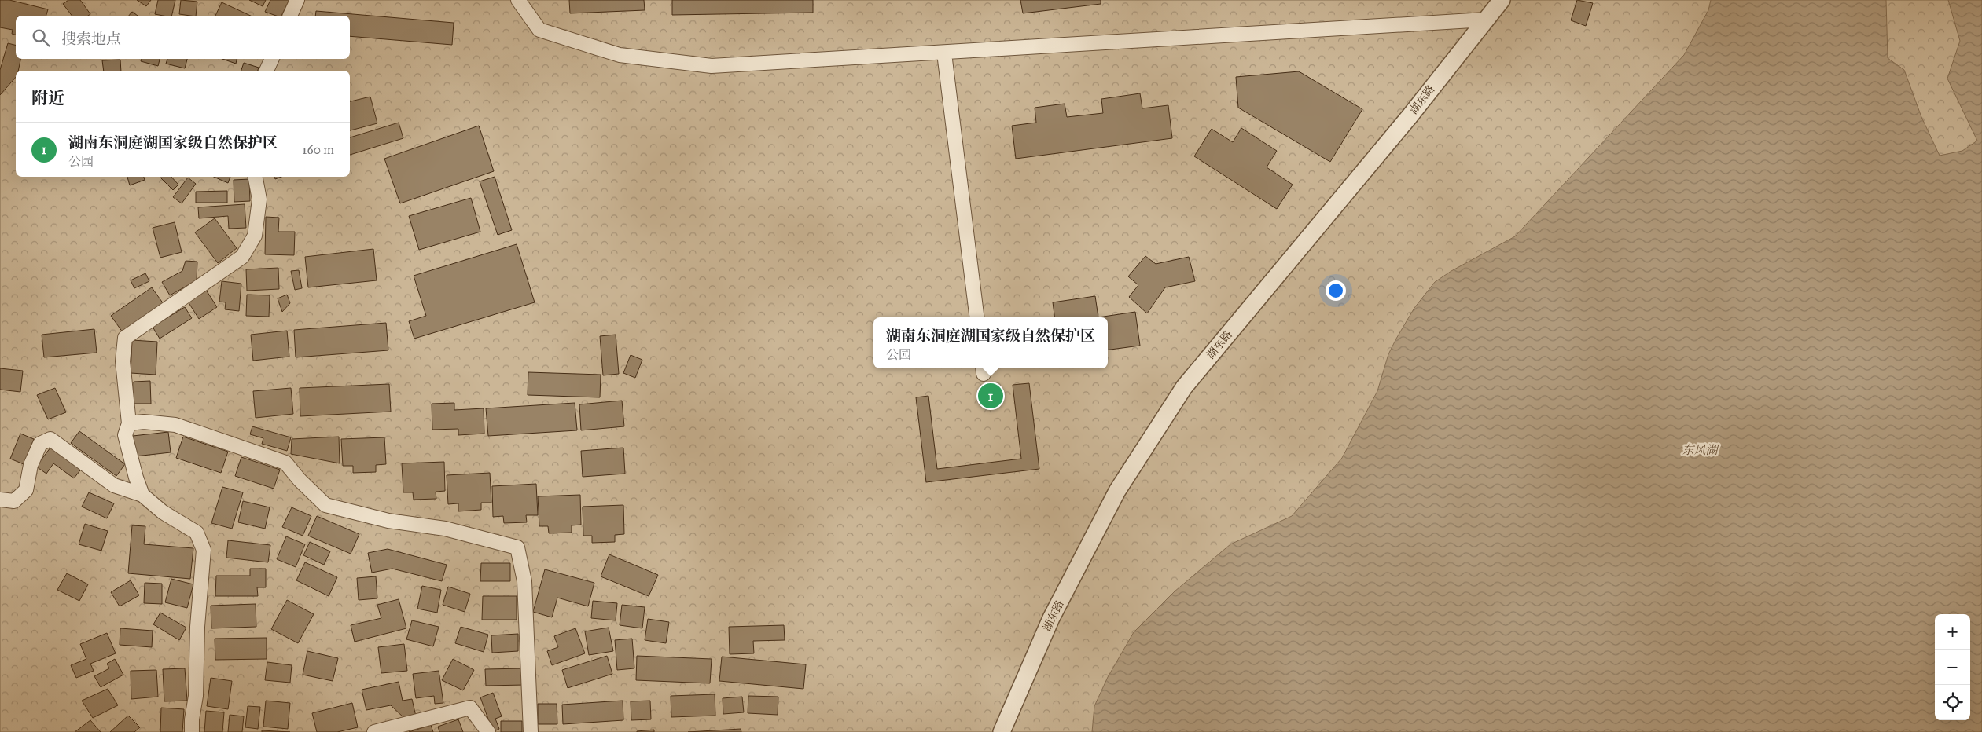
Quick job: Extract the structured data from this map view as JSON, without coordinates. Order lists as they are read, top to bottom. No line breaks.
{"streets":{"street":["湖东路"]},"water":["东风湖"],"page":{"search":"搜索地点","heading":"附近","list":[{"mark":"1","name":"湖南东洞庭湖国家级自然保护区","note":"公园","value":"160 m"}],"popup":["湖南东洞庭湖国家级自然保护区","公园"],"pins":"1","map_buttons":["+","−"]}}
